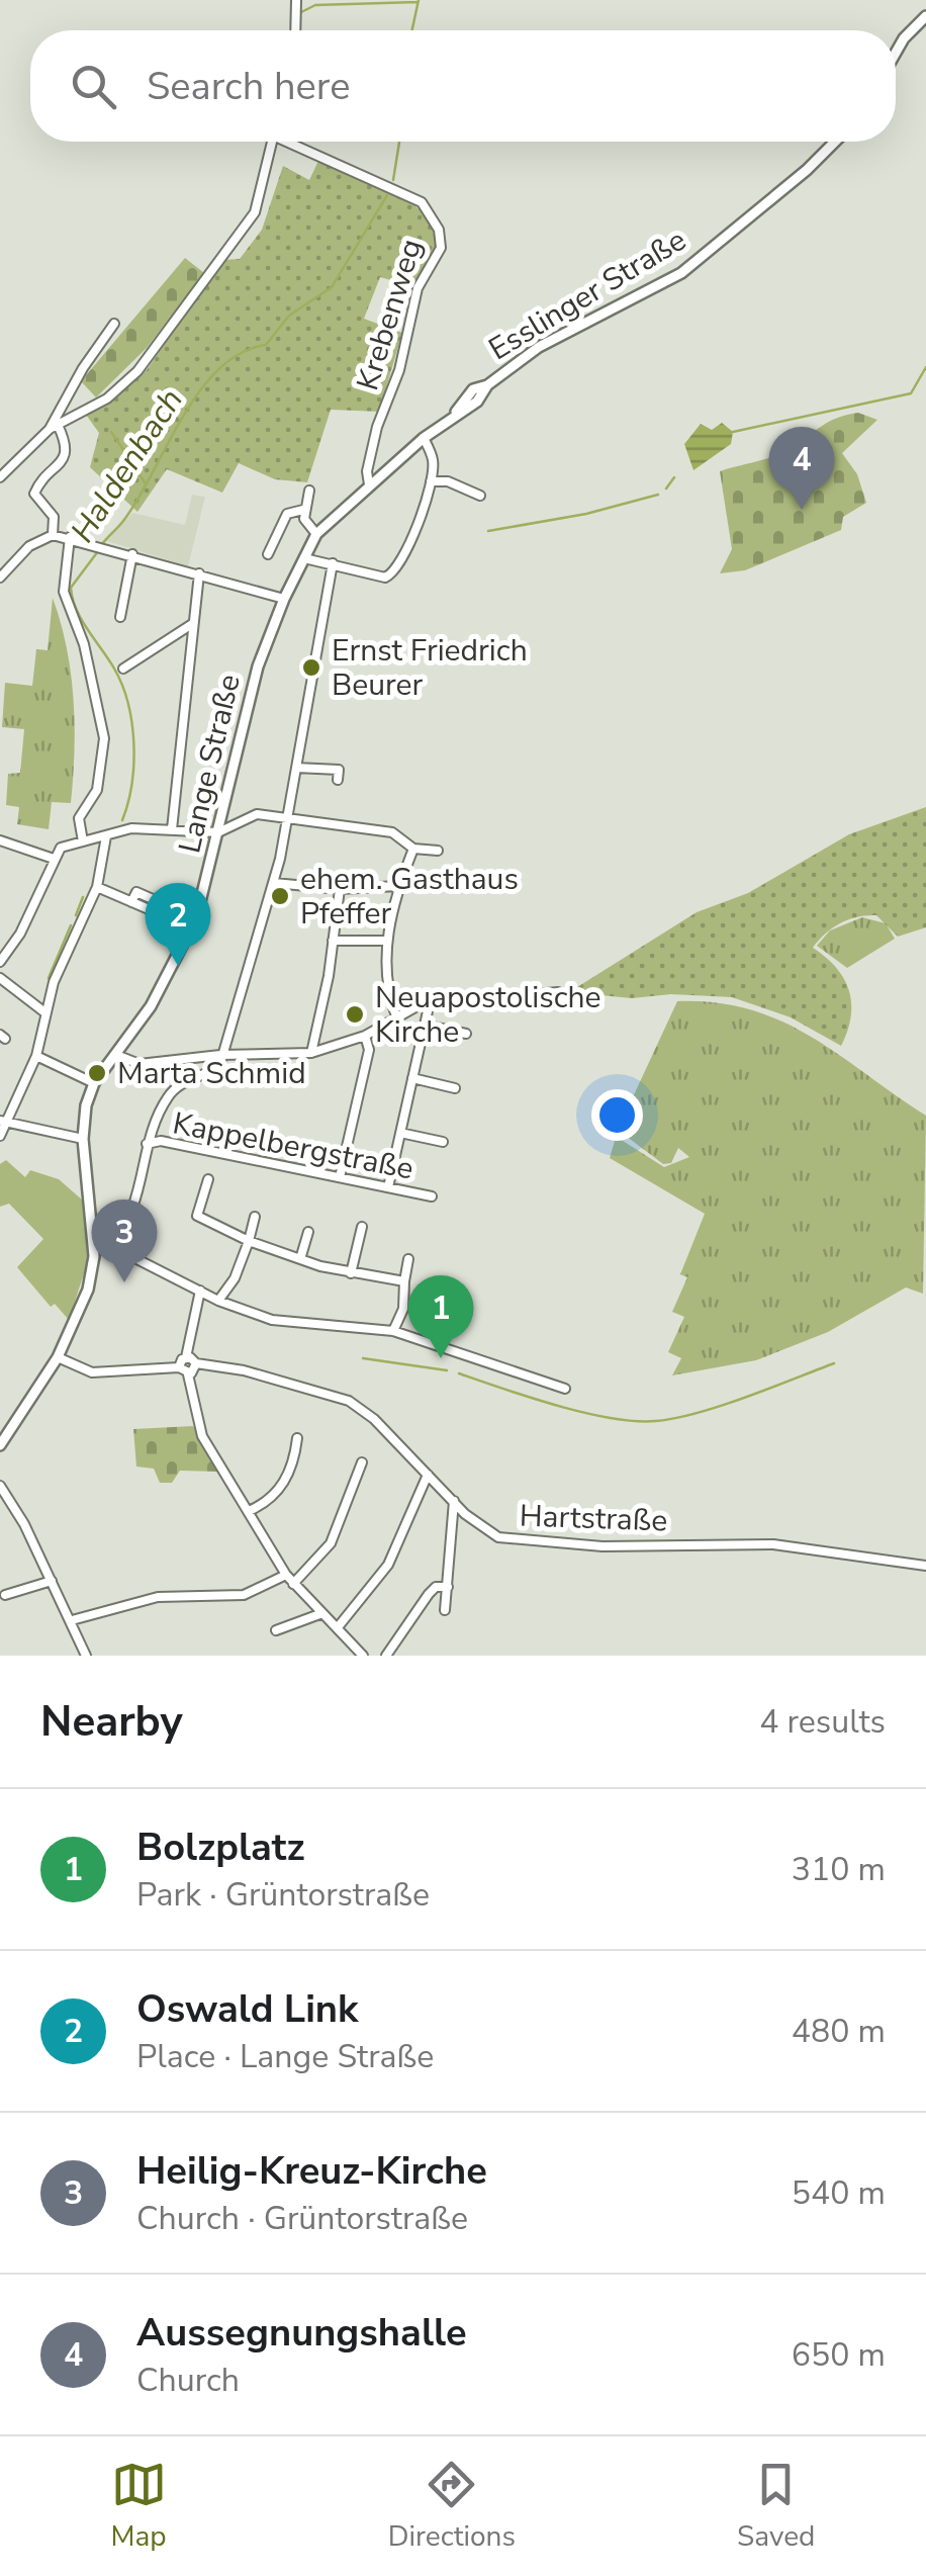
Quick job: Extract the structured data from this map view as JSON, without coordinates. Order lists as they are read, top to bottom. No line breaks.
{"streets":{"main road":["Esslinger Straße","Lange Straße"],"street":["Krebenweg","Kappelbergstraße","Hartstraße"]},"crossings":[["Esslinger Straße","Krebenweg"],["Esslinger Straße","Lange Straße"]],"water":["Haldenbach"],"places":["Ernst Friedrich Beurer","ehem. Gasthaus Pfeffer","Neuapostolische Kirche","Marta Schmid"],"page":{"search":"Search here","pins":["4","2","3","1"],"heading":["Nearby","4 results"],"list":[{"mark":"1","name":"Bolzplatz","note":"Park · Grüntorstraße","value":"310 m"},{"mark":"2","name":"Oswald Link","note":"Place · Lange Straße","value":"480 m"},{"mark":"3","name":"Heilig-Kreuz-Kirche","note":"Church · Grüntorstraße","value":"540 m"},{"mark":"4","name":"Aussegnungshalle","note":"Church","value":"650 m"}],"nav":["Map","Directions","Saved"]}}
